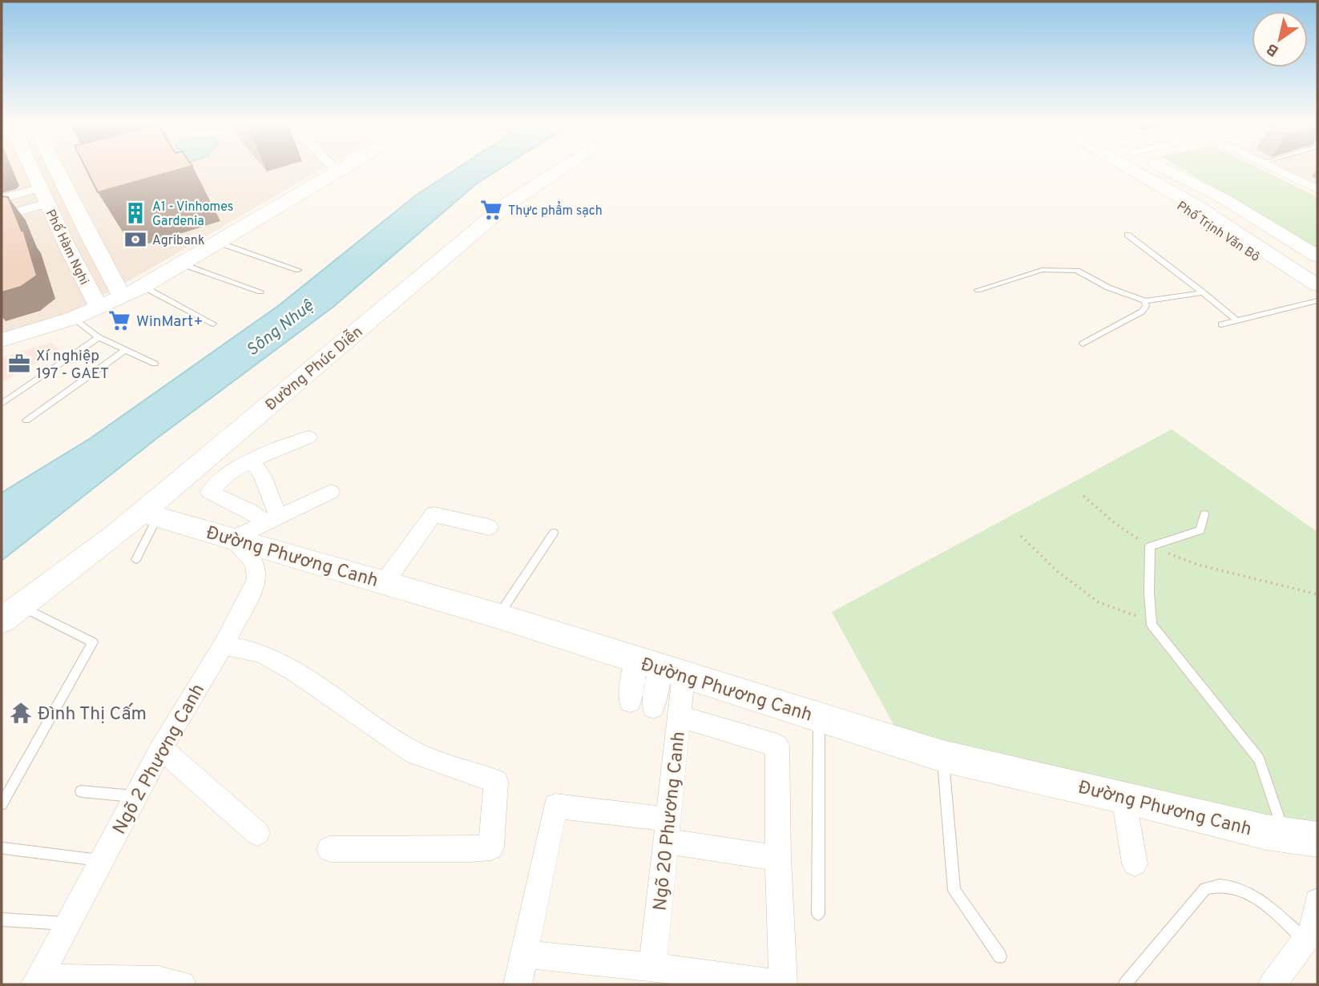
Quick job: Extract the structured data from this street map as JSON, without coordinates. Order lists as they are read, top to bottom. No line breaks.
{"streets":{"street":["Phố Trịnh Văn Bô","Phố Hàm Nghi","Đường Phúc Diễn","Đường Phương Canh","Ngõ 2 Phương Canh","Ngõ 20 Phương Canh"]},"crossings":[["Đường Phúc Diễn","Đường Phương Canh"],["Đường Phương Canh","Ngõ 2 Phương Canh"],["Đường Phương Canh","Ngõ 20 Phương Canh"]],"water":["Sông Nhuệ"],"places":{"supermarket":["Thực phẩm sạch","WinMart+"],"building":["A1 - Vinhomes Gardenia"],"bank":["Agribank"],"office":["Xí nghiệp 197 - GAET"],"temple":["Đình Thị Cấm"]},"north":"bottom left"}
